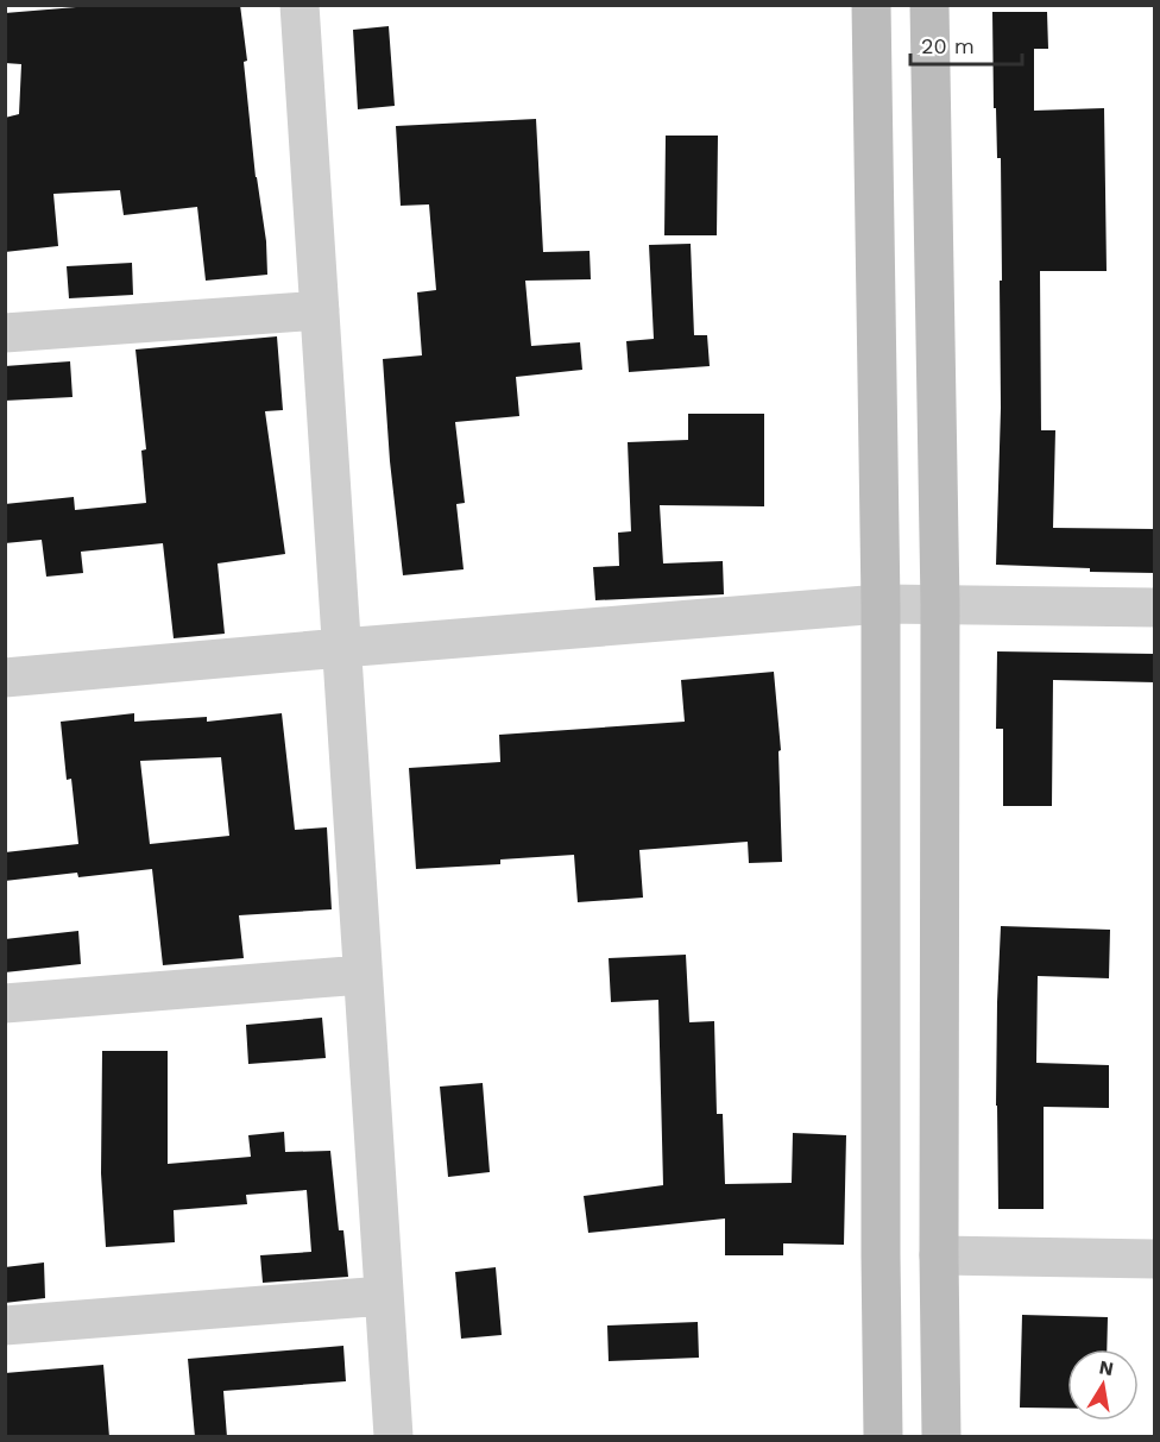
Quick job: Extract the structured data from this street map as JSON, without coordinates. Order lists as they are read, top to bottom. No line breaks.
{"scale_bar":"20 m","north":"top"}
